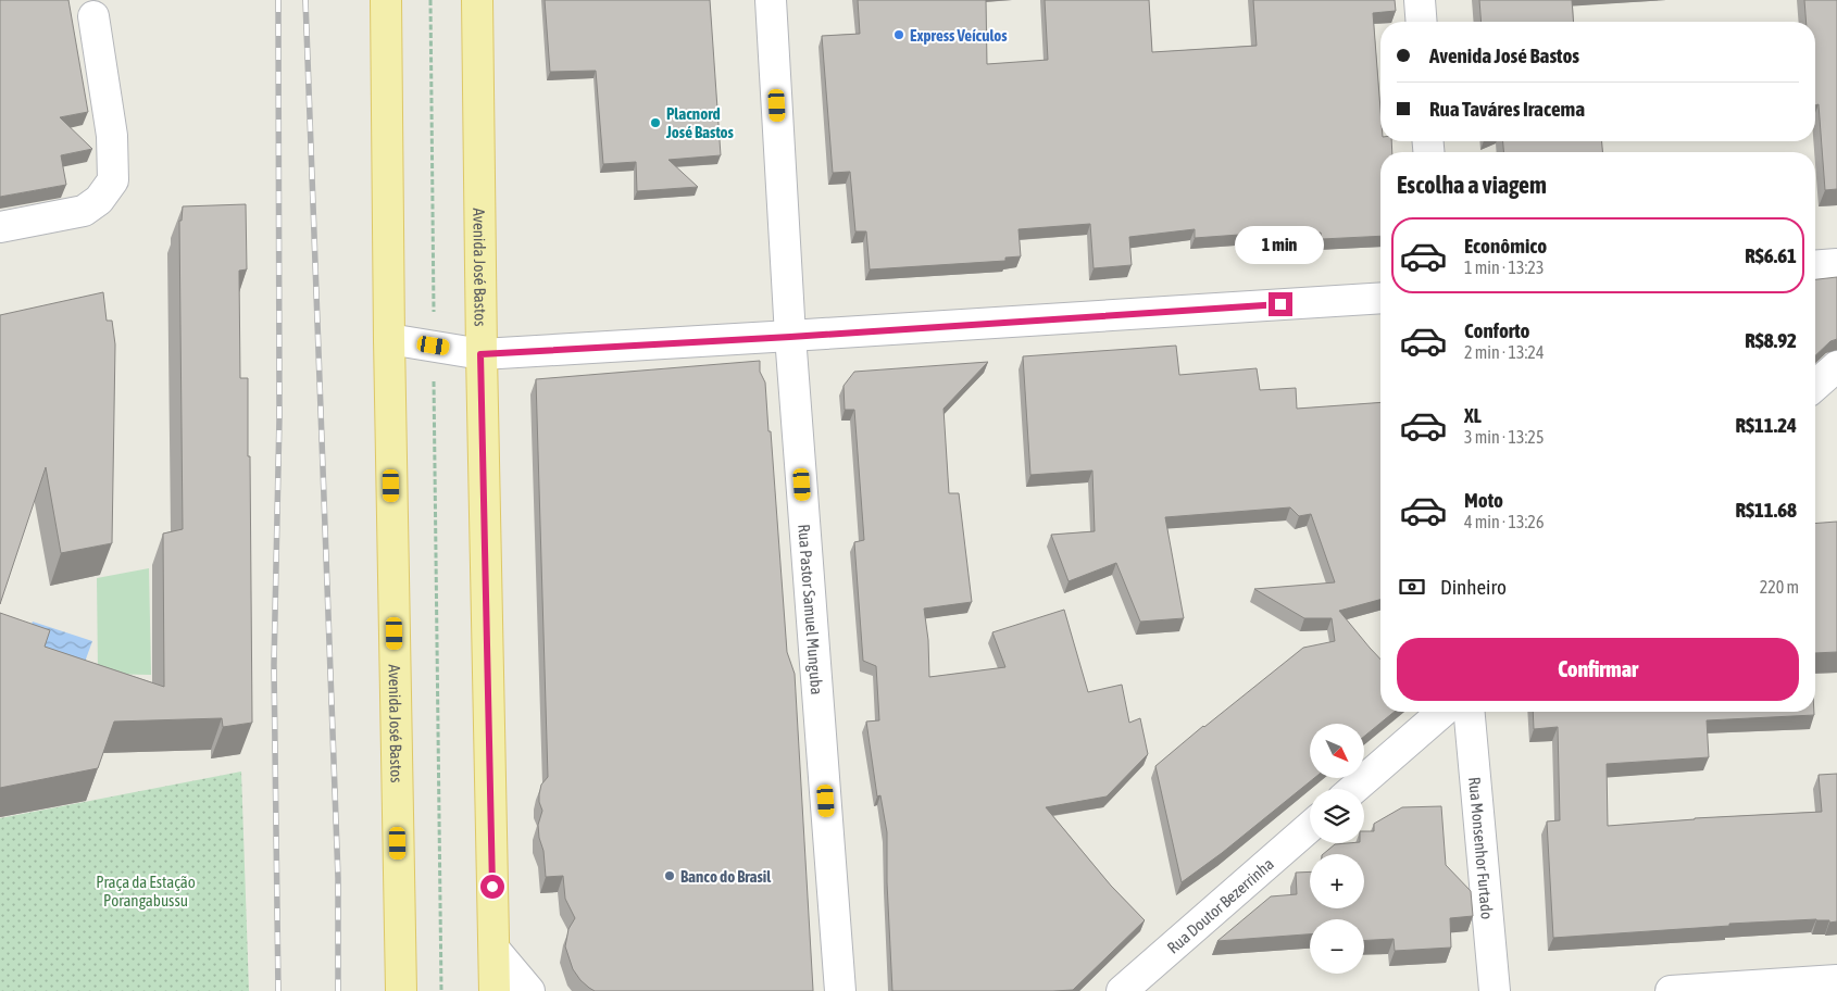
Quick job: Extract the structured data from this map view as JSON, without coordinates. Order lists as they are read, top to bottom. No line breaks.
{"streets":{"main road":["Avenida José Bastos"],"street":["Rua Pastor Samuel Munguba","Rua Monsenhor Furtado","Rua Doutor Bezerrinha"]},"parks":["Praça da Estação Porangabussu"],"places":["Express Veículos","Placnord José Bastos","Banco do Brasil"],"north":"bottom right","page":{"banner":["Avenida José Bastos","Rua Taváres Iracema"],"heading":"Escolha a viagem","list":[{"name":"Econômico","note":"1 min · 13:23","value":"R$6.61"},{"name":"Conforto","note":"2 min · 13:24","value":"R$8.92"},{"name":"XL","note":"3 min · 13:25","value":"R$11.24"},{"name":"Moto","note":"4 min · 13:26","value":"R$11.68"}],"bubble":"1 min","pay":["Dinheiro","220 m"],"buttons":"Confirmar","map_buttons":["+","−"]}}
